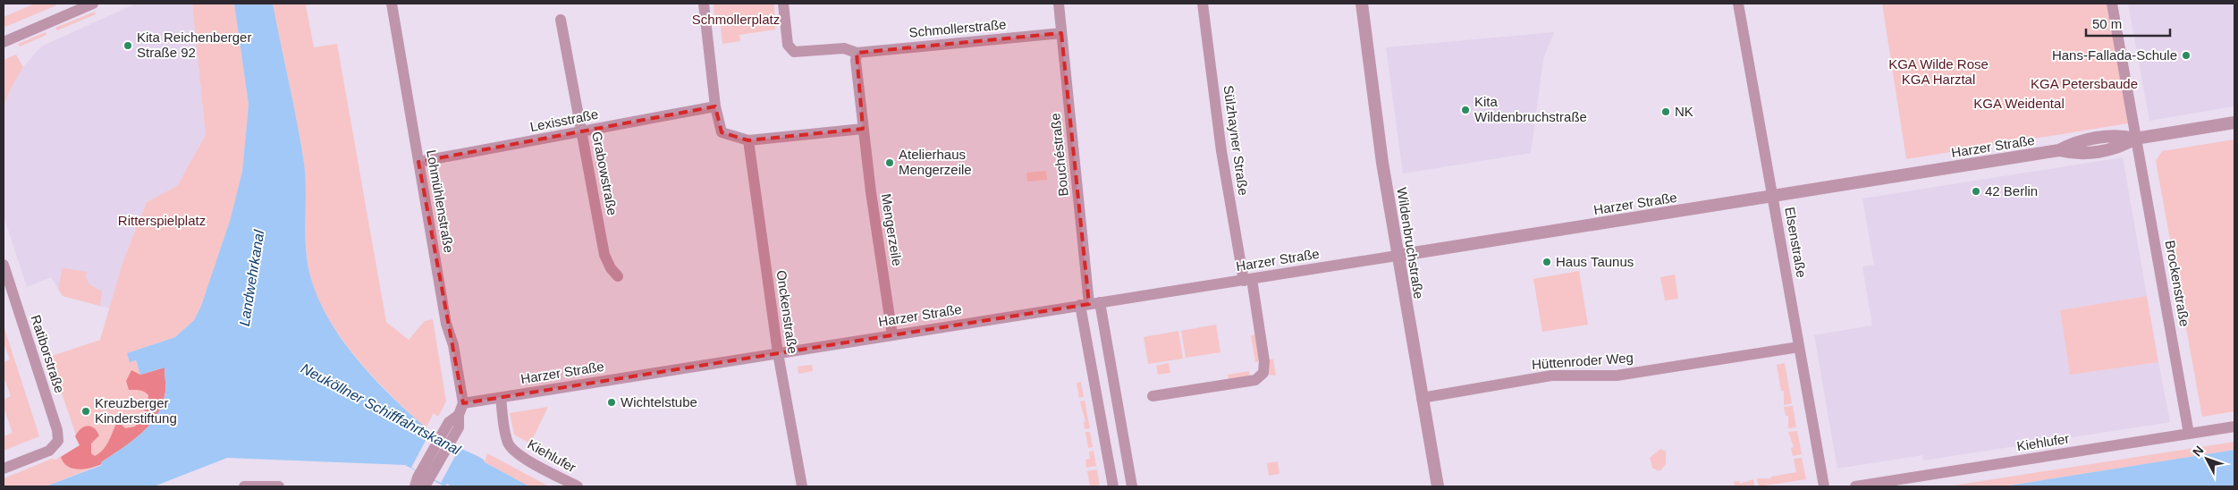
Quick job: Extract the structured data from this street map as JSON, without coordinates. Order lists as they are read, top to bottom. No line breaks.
{"streets":{"street":["Schmollerstraße","Lexisstraße","Sülzhayner Straße","Harzer Straße","Bouchéstraße","Grabowstraße","Lohmühlenstraße","Mengerzeile","Elsenstraße","Wildenbruchstraße","Brockenstraße","Onckenstraße","Ratiborstraße","Hüttenroder Weg","Kiehlufer"]},"crossings":[["Schmollerstraße","Bouchéstraße"],["Lexisstraße","Grabowstraße"],["Lexisstraße","Lohmühlenstraße"],["Sülzhayner Straße","Harzer Straße"],["Harzer Straße","Bouchéstraße"],["Harzer Straße","Lohmühlenstraße"],["Harzer Straße","Mengerzeile"],["Harzer Straße","Elsenstraße"],["Harzer Straße","Wildenbruchstraße"],["Harzer Straße","Brockenstraße"],["Harzer Straße","Onckenstraße"],["Harzer Straße","Kiehlufer"],["Elsenstraße","Hüttenroder Weg"],["Wildenbruchstraße","Hüttenroder Weg"],["Brockenstraße","Kiehlufer"]],"water":["Landwehrkanal","Neuköllner Schifffahrtskanal"],"parks":["Schmollerplatz","KGA Wilde Rose KGA Harztal","KGA Petersbaude","KGA Weidental","Ritterspielplatz"],"places":["Kita Reichenberger Straße 92","Hans-Fallada-Schule","Kita Wildenbruchstraße","NK","Atelierhaus Mengerzeile","42 Berlin","Haus Taunus","Wichtelstube","Kreuzberger Kinderstiftung"],"scale_bar":"50 m","north":"top left"}
